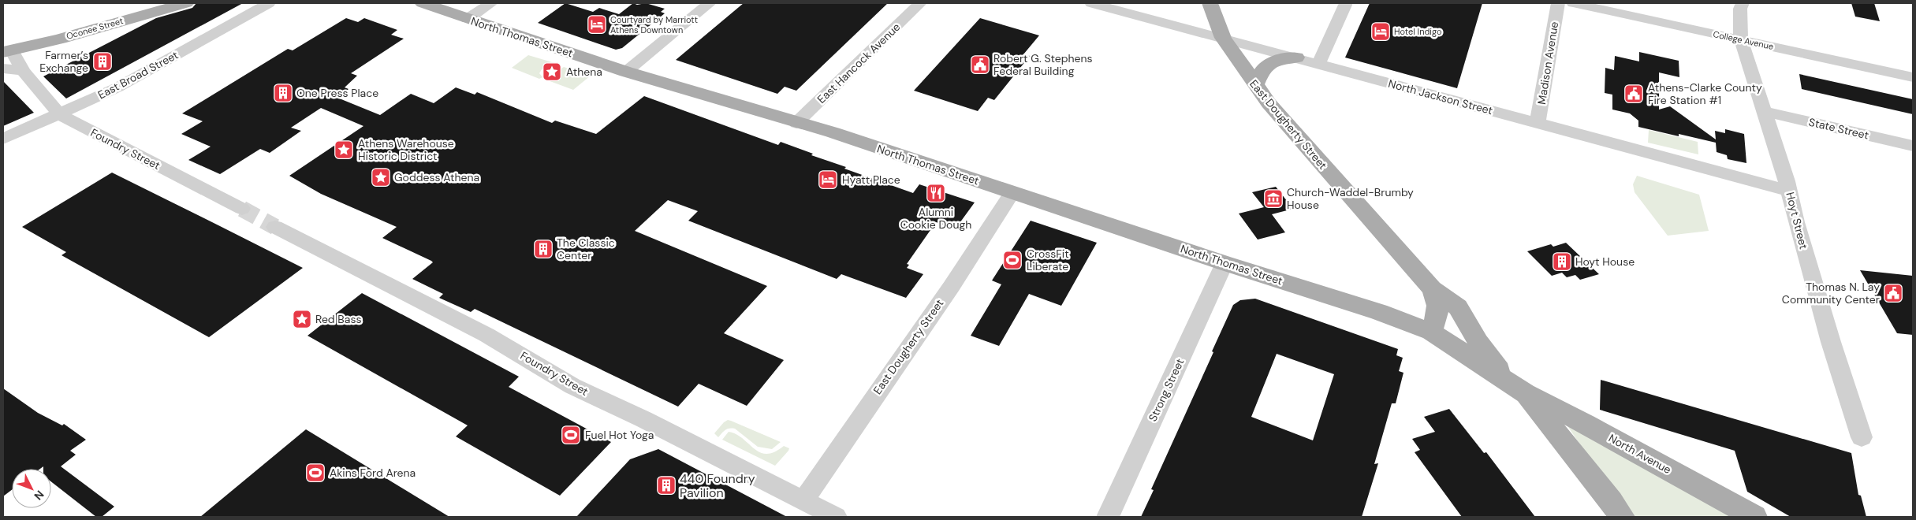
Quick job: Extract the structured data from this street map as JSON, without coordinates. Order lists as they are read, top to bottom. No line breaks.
{"streets":{"main road":["Oconee Street","North Thomas Street","East Dougherty Street","North Avenue"],"street":["College Avenue","East Hancock Avenue","Madison Avenue","East Broad Street","North Jackson Street","State Street","Foundry Street","Hoyt Street","Strong Street"]},"crossings":[["Oconee Street","Foundry Street"],["North Thomas Street","East Hancock Avenue"],["North Thomas Street","East Dougherty Street"],["North Thomas Street","Strong Street"],["North Thomas Street","North Avenue"],["College Avenue","Hoyt Street"],["Madison Avenue","North Jackson Street"],["East Broad Street","Foundry Street"],["North Jackson Street","East Dougherty Street"],["North Jackson Street","Hoyt Street"],["East Dougherty Street","Foundry Street"],["East Dougherty Street","North Avenue"],["State Street","Hoyt Street"]],"places":{"hotel":["Courtyard by Marriott Athens Downtown","Hotel Indigo","Hyatt Place"],"building":["Farmer’s Exchange","One Press Place","The Classic Center","Hoyt House","440 Foundry Pavilion"],"public building":["Robert G. Stephens Federal Building","Athens-Clarke County Fire Station #1","Thomas N. Lay Community Center"],"place":["Athena","Athens Warehouse Historic District","Goddess Athena","Red Bass"],"restaurant":["Alumni Cookie Dough"],"museum":["Church-Waddel-Brumby House"],"sports":["CrossFit Liberate","Fuel Hot Yoga","Akins Ford Arena"]},"north":"bottom right"}
